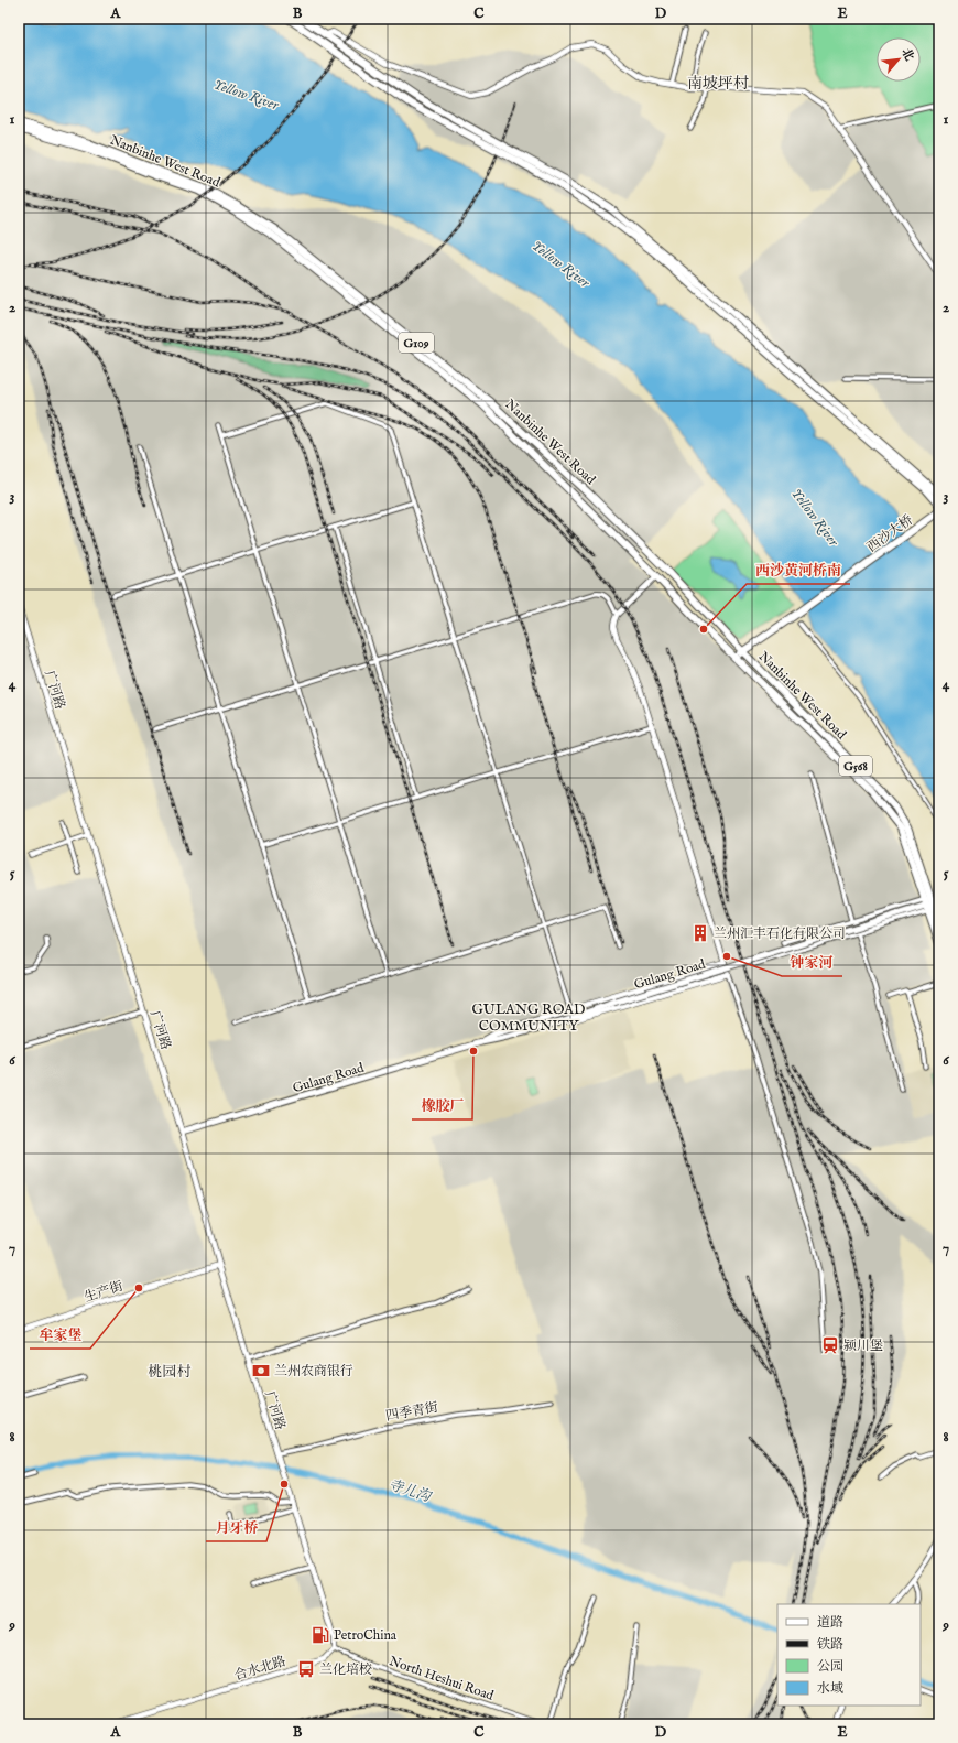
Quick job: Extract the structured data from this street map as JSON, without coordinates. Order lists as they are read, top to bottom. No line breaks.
{"streets":{"main road":["Nanbinhe West Road","G109","西沙大桥","G568","Gulang Road"],"street":["广河路","生产街","四季青街","合水北路","North Heshui Road"]},"crossings":[["Nanbinhe West Road","G109"],["Nanbinhe West Road","西沙大桥"],["Nanbinhe West Road","Gulang Road"],["G109","西沙大桥"],["广河路","Gulang Road"],["广河路","生产街"],["广河路","四季青街"],["合水北路","North Heshui Road"]],"districts":["南坡坪村","GULANG ROAD COMMUNITY","桃园村"],"water":["Yellow River","寺儿沟"],"places":{"other":["西沙黄河桥南","钟家河","橡胶厂","牟家堡","月牙桥"],"building":["兰州汇丰石化有限公司"],"station":["颍川堡"],"bank":["兰州农商银行"],"fuel station":["PetroChina"],"bus stop":["兰化培校"]},"legend":["道路","铁路","公园","水域"],"north":"top right","grid":{"columns":["A","B","C","D","E"],"rows":["1","2","3","4","5","6","7","8","9"]}}
